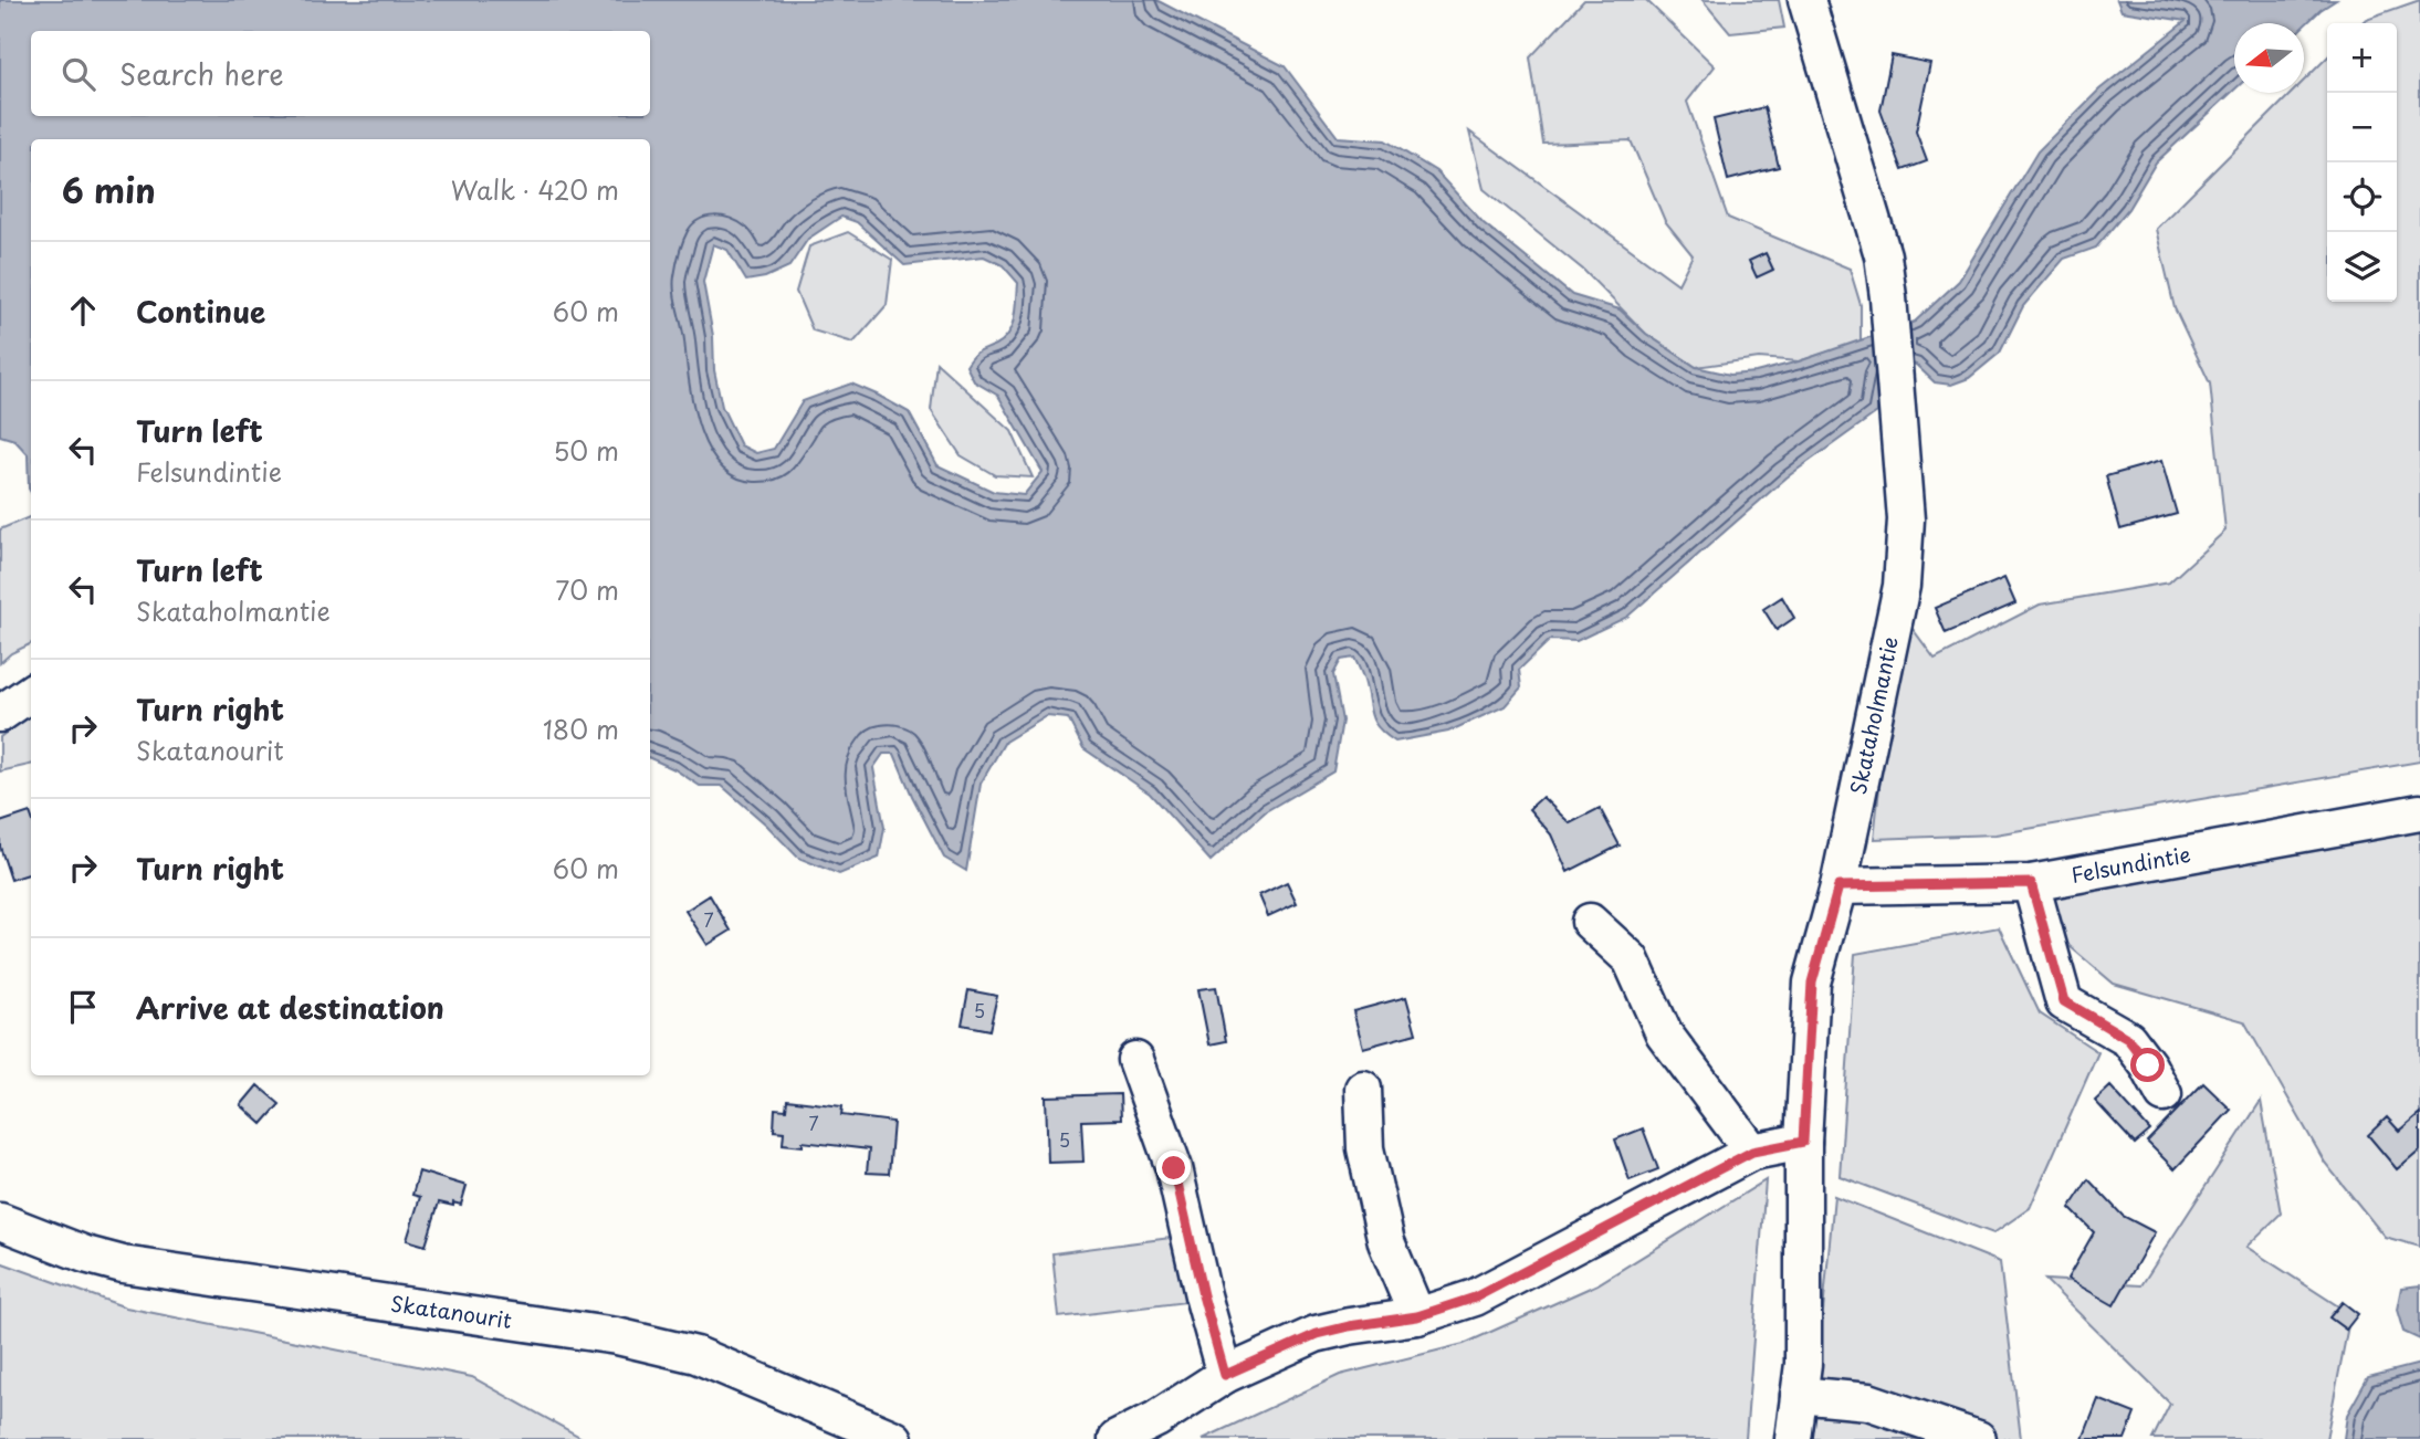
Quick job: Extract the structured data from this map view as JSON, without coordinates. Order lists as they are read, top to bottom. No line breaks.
{"streets":{"street":["Skataholmantie","Felsundintie","Skatanourit"]},"crossings":[["Skataholmantie","Felsundintie"]],"house_numbers":["7","5","7","5"],"north":"left","page":{"map_buttons":["+","−"],"search":"Search here","heading":["6 min","Walk · 420 m"],"list":[["Continue","60 m"],["Turn left","Felsundintie","50 m"],["Turn left","Skataholmantie","70 m"],["Turn right","Skatanourit","180 m"],["Turn right","60 m"],"Arrive at destination"]}}
